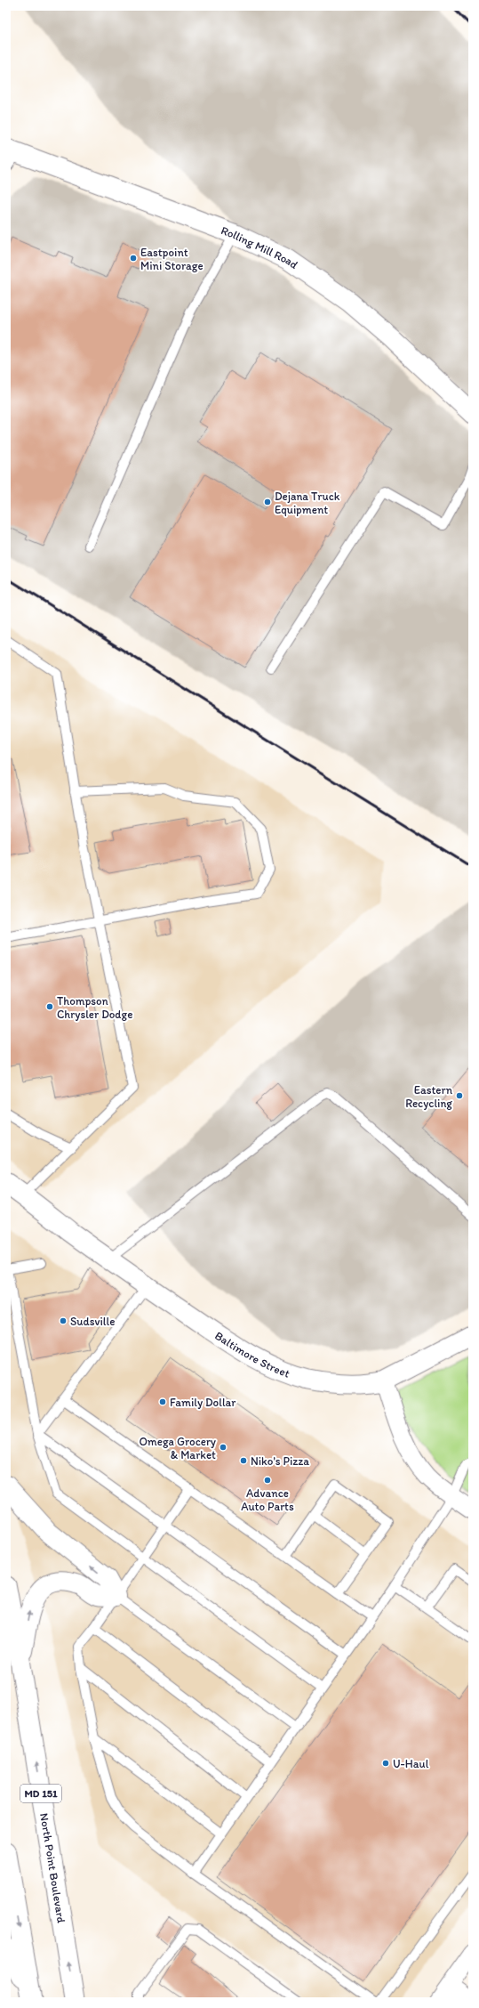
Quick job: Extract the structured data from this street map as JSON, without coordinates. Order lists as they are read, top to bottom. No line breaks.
{"streets":{"street":["Rolling Mill Road","Baltimore Street","MD 151","North Point Boulevard"]},"places":["Eastpoint Mini Storage","Dejana Truck Equipment","Thompson Chrysler Dodge","Eastern Recycling","Sudsville","Family Dollar","Omega Grocery & Market","Niko's Pizza","Advance Auto Parts","U-Haul"]}
